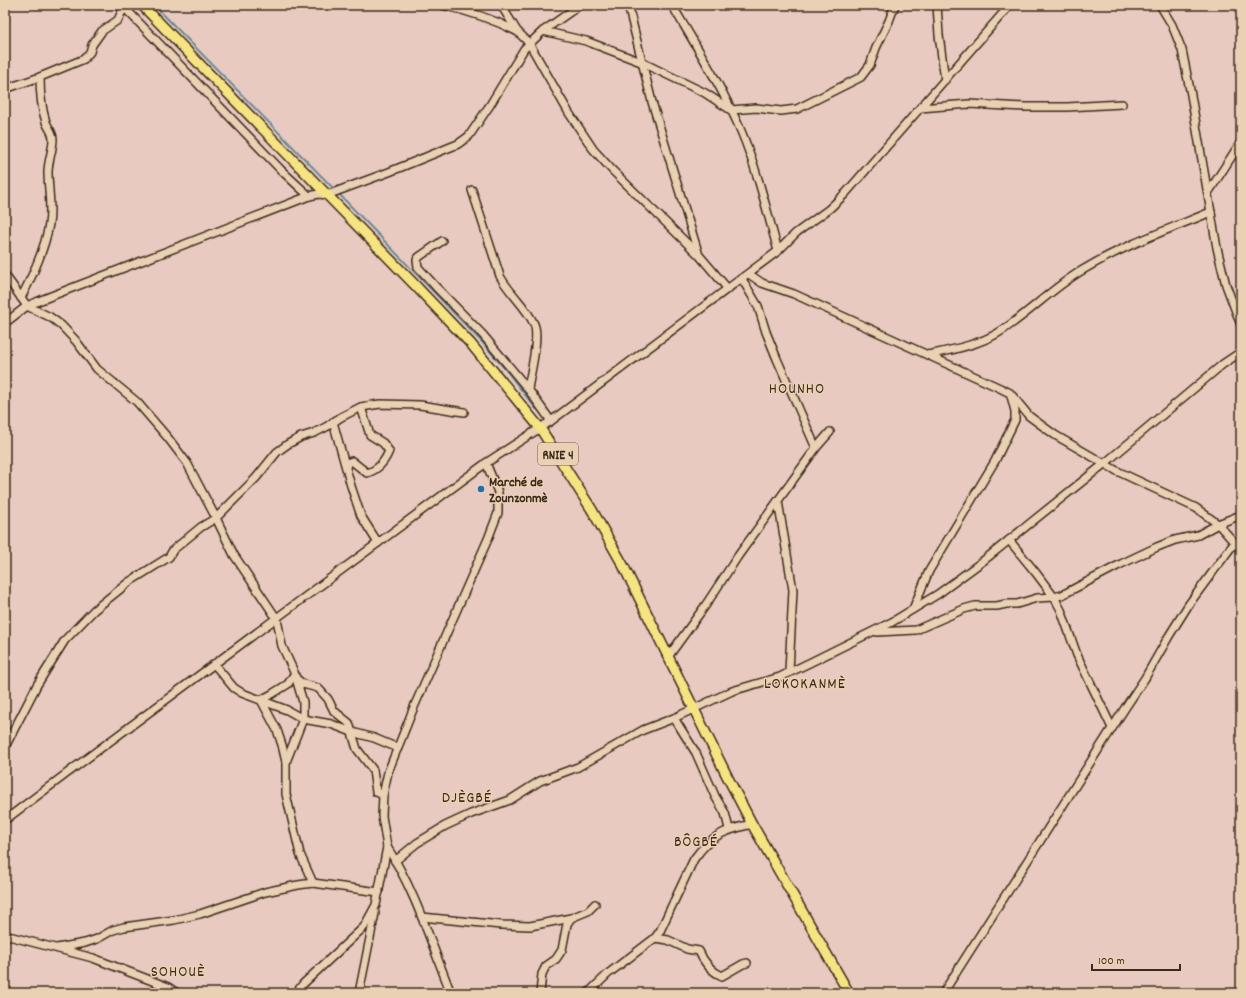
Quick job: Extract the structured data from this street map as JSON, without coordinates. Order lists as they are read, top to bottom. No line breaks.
{"streets":{"main road":["RNIE 4"]},"districts":["HOUNHO","LOKOKANMÈ","DJÈGBÉ","BÔGBÉ","SOHOUÈ"],"places":["Marché de Zounzonmè"],"scale_bar":"100 m"}
